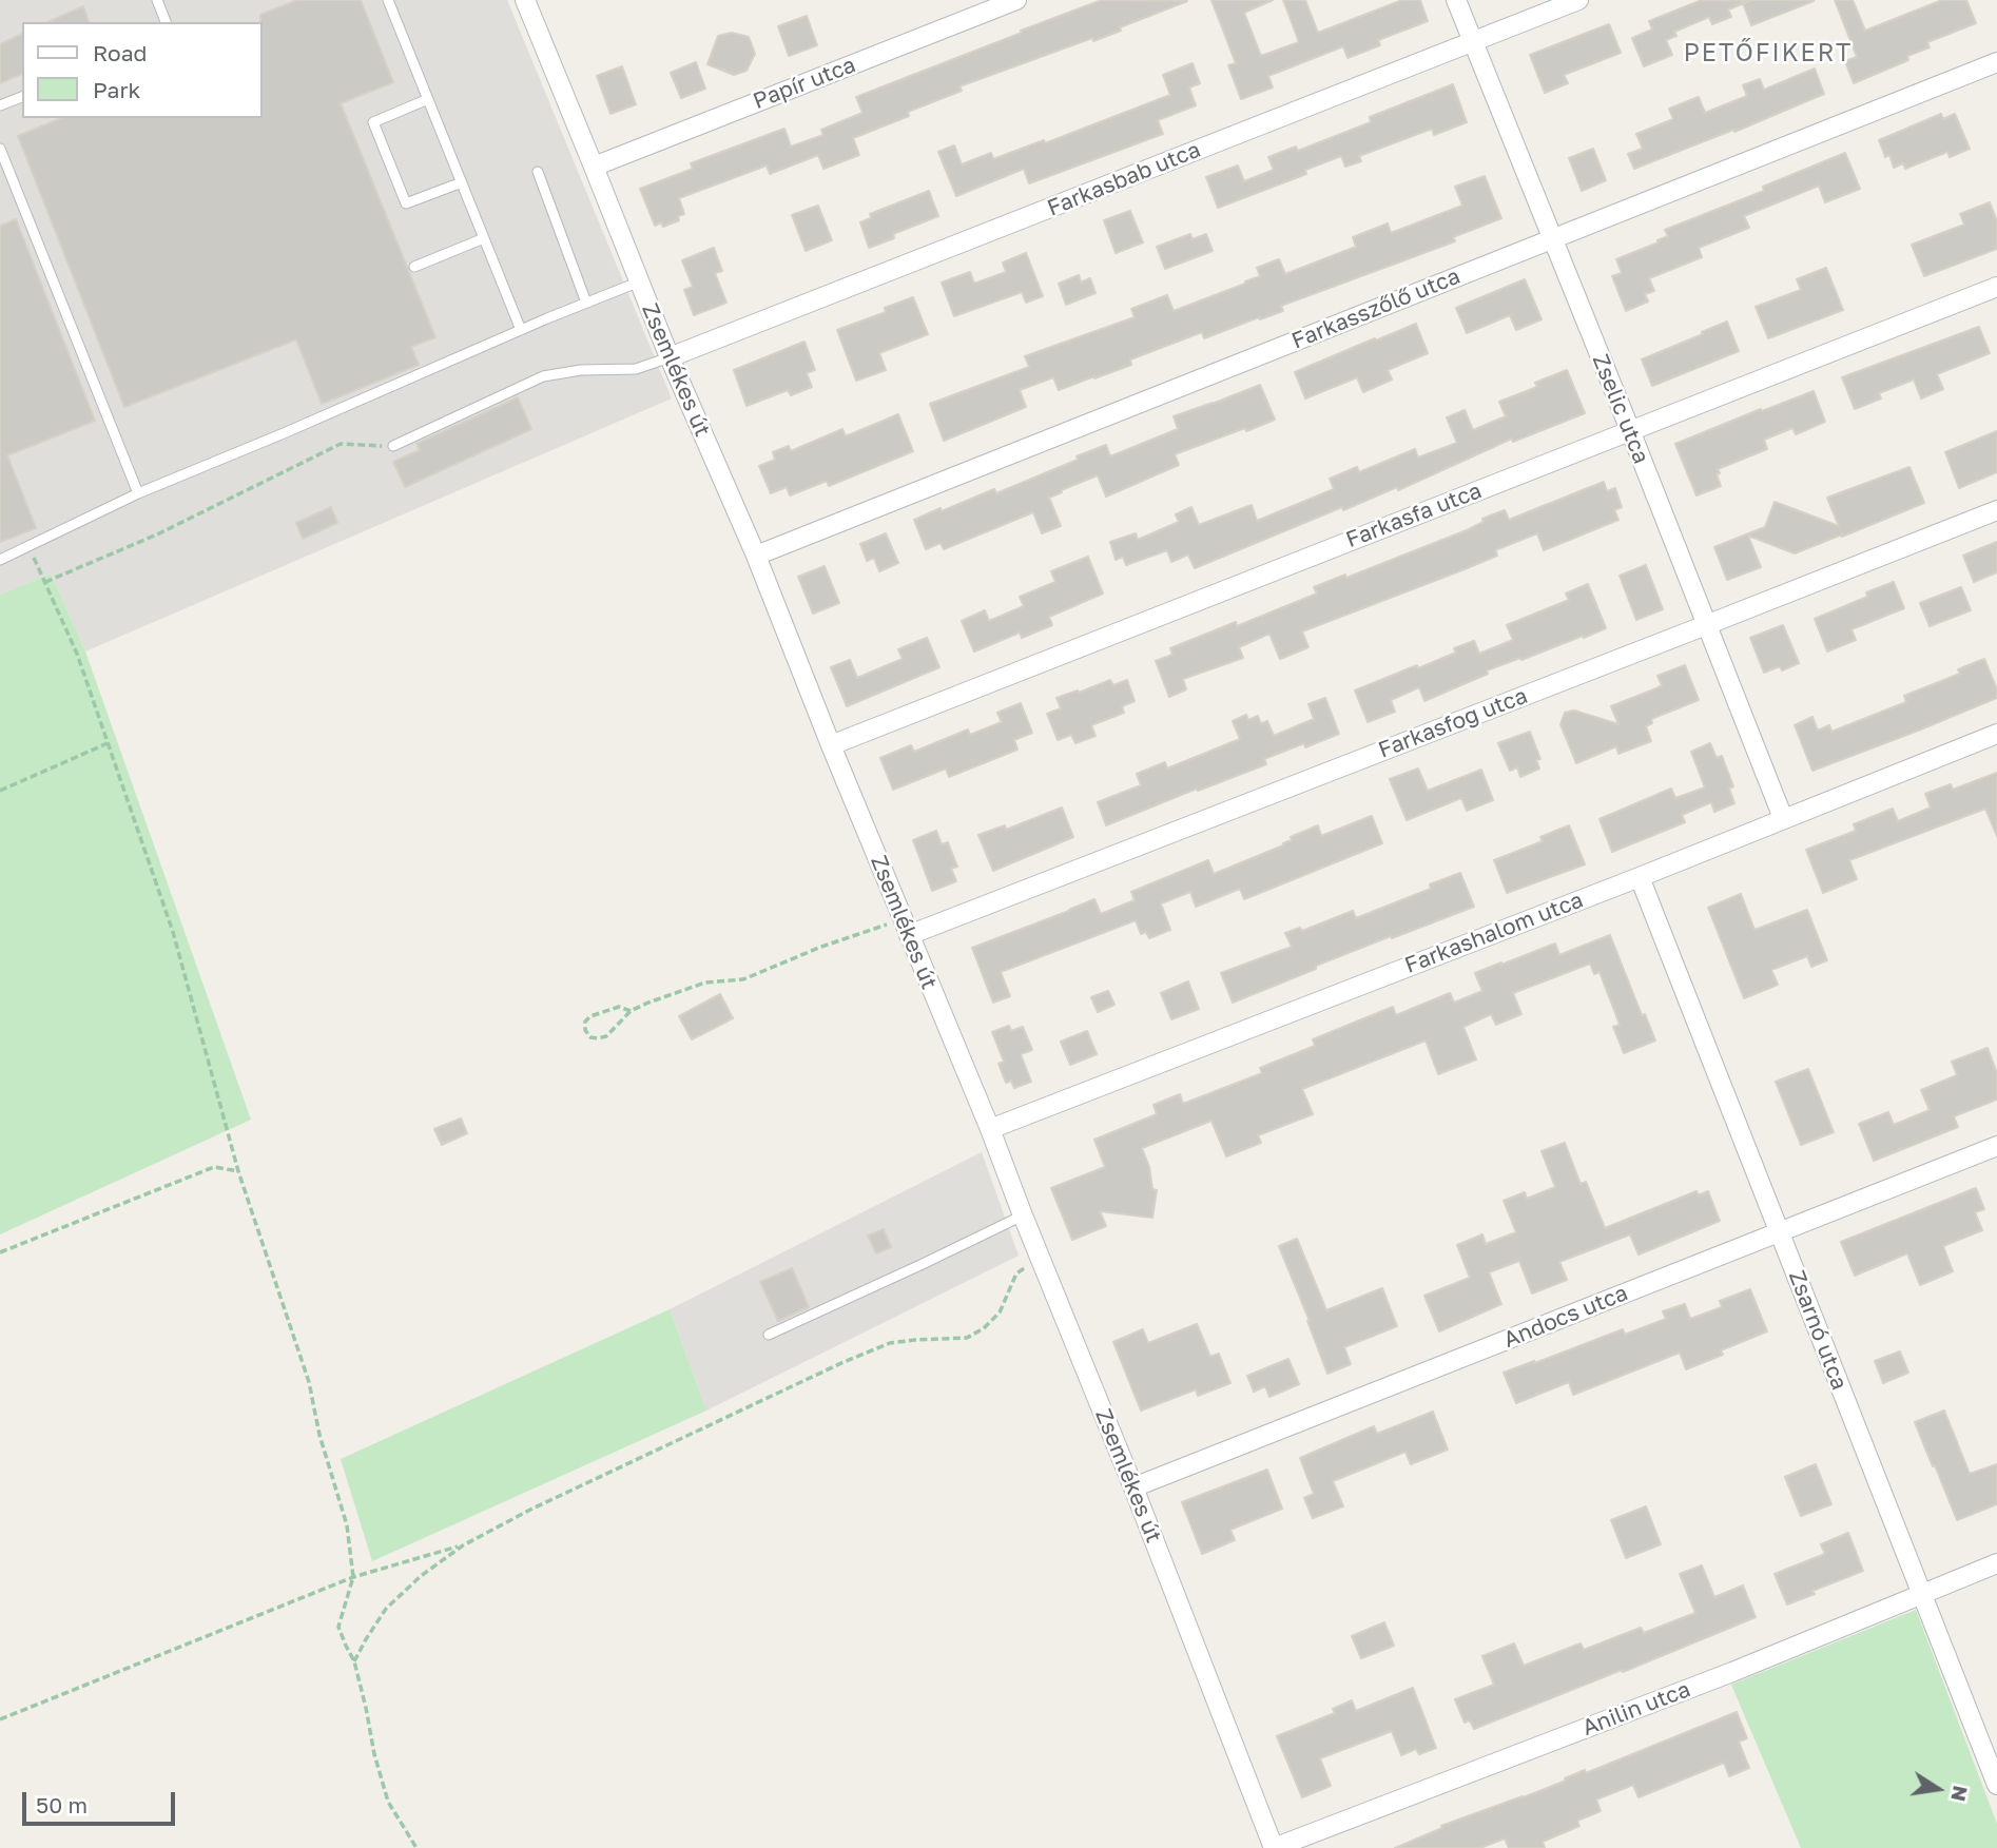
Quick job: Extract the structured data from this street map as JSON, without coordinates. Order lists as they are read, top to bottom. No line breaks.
{"streets":{"street":["Papír utca","Farkasbab utca","Farkasszőlő utca","Zsemlékes út","Zselic utca","Farkasfa utca","Farkasfog utca","Farkashalom utca","Andocs utca","Zsarnó utca","Anilin utca"]},"crossings":[["Papír utca","Zsemlékes út"],["Farkasbab utca","Zsemlékes út"],["Farkasbab utca","Zselic utca"],["Farkasszőlő utca","Zsemlékes út"],["Farkasszőlő utca","Zselic utca"],["Zsemlékes út","Farkasfa utca"],["Zsemlékes út","Farkasfog utca"],["Zsemlékes út","Farkashalom utca"],["Zsemlékes út","Andocs utca"],["Zsemlékes út","Anilin utca"],["Zselic utca","Farkasfa utca"],["Zselic utca","Farkasfog utca"],["Zselic utca","Farkashalom utca"],["Farkashalom utca","Zsarnó utca"],["Andocs utca","Zsarnó utca"],["Zsarnó utca","Anilin utca"]],"districts":["PETŐFIKERT"],"legend":["Road","Park"],"scale_bar":"50 m","north":"right"}
